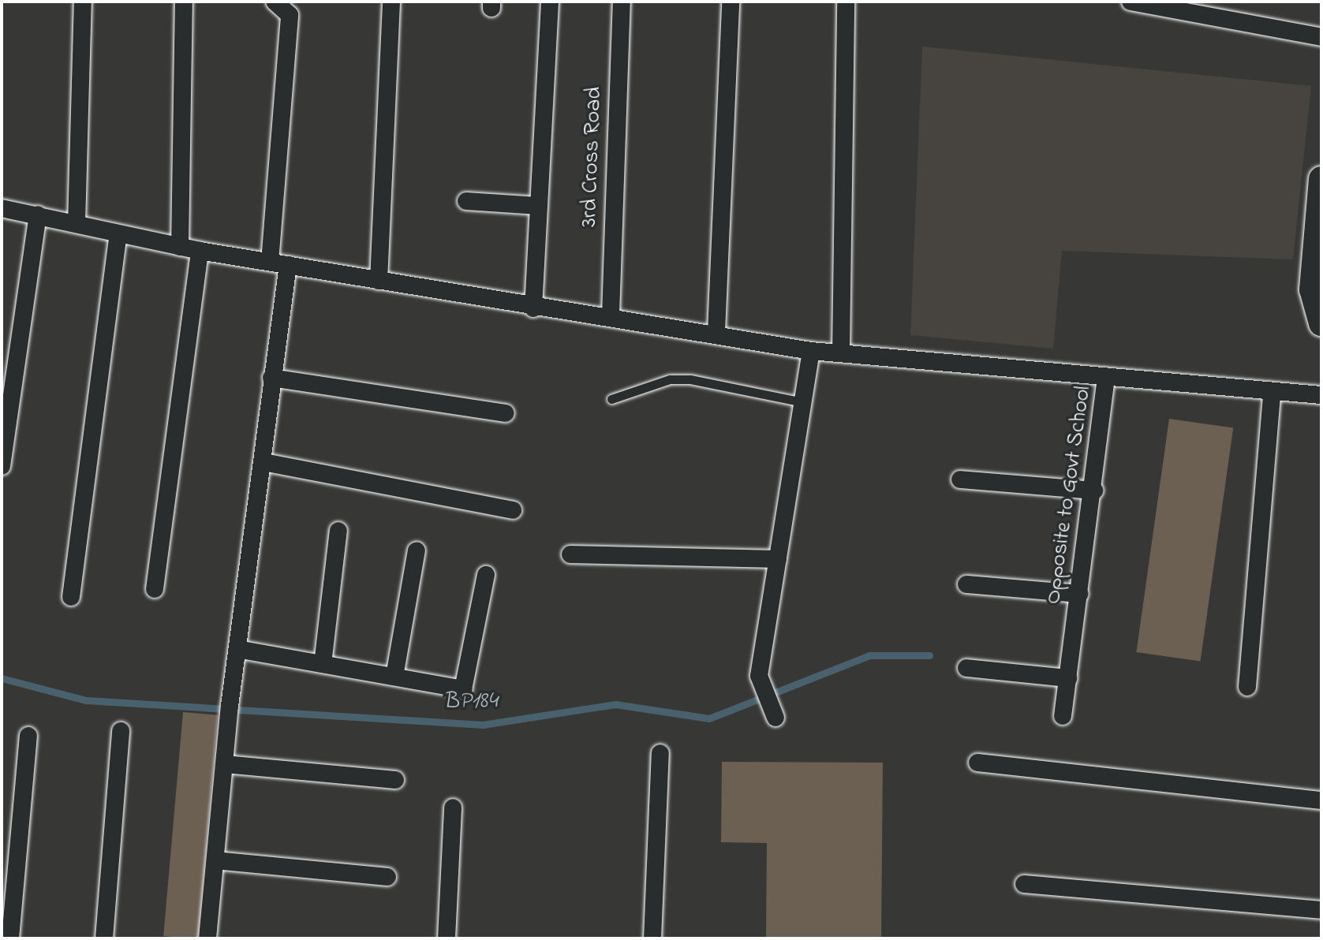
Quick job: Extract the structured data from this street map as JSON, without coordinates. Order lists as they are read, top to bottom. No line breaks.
{"streets":{"street":["3rd Cross Road","Opposite to Govt School"]},"water":["BP184"]}
